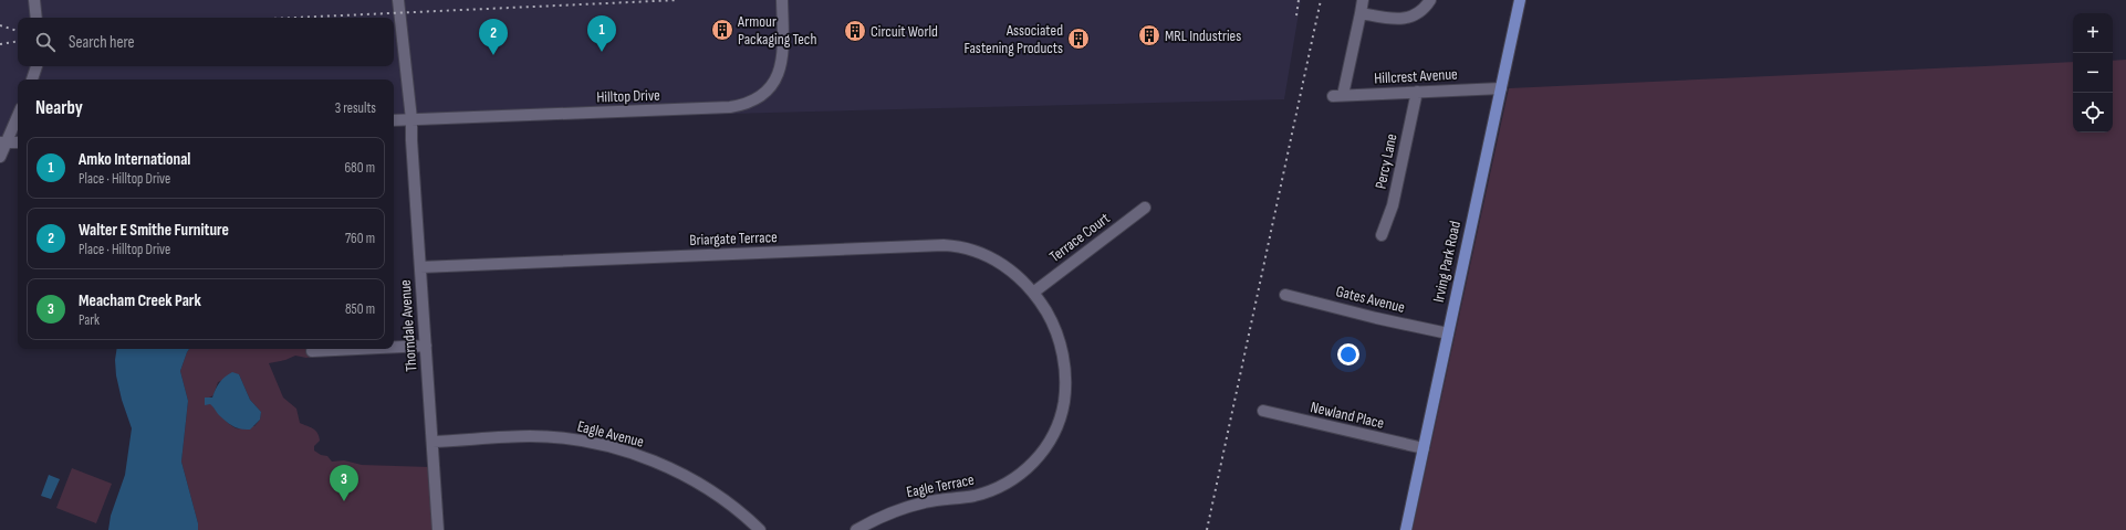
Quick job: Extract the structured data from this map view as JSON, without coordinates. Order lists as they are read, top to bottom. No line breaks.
{"streets":{"main road":["Irving Park Road"],"street":["Hillcrest Avenue","Hilltop Drive","Percy Lane","Terrace Court","Briargate Terrace","Gates Avenue","Thorndale Avenue","Newland Place","Eagle Avenue","Eagle Terrace"]},"crossings":[["Hillcrest Avenue","Percy Lane"],["Hillcrest Avenue","Irving Park Road"],["Hilltop Drive","Thorndale Avenue"],["Terrace Court","Briargate Terrace"],["Briargate Terrace","Thorndale Avenue"],["Briargate Terrace","Eagle Terrace"],["Irving Park Road","Gates Avenue"],["Irving Park Road","Newland Place"],["Thorndale Avenue","Eagle Avenue"]],"places":{"building":["Armour Packaging Tech","Circuit World","MRL Industries","Associated Fastening Products"]},"page":{"map_buttons":["+","−"],"pins":["1","2","3"],"search":"Search here","heading":["Nearby","3 results"],"list":[{"mark":"1","name":"Amko International","note":"Place · Hilltop Drive","value":"680 m"},{"mark":"2","name":"Walter E Smithe Furniture","note":"Place · Hilltop Drive","value":"760 m"},{"mark":"3","name":"Meacham Creek Park","note":"Park","value":"850 m"}]}}
